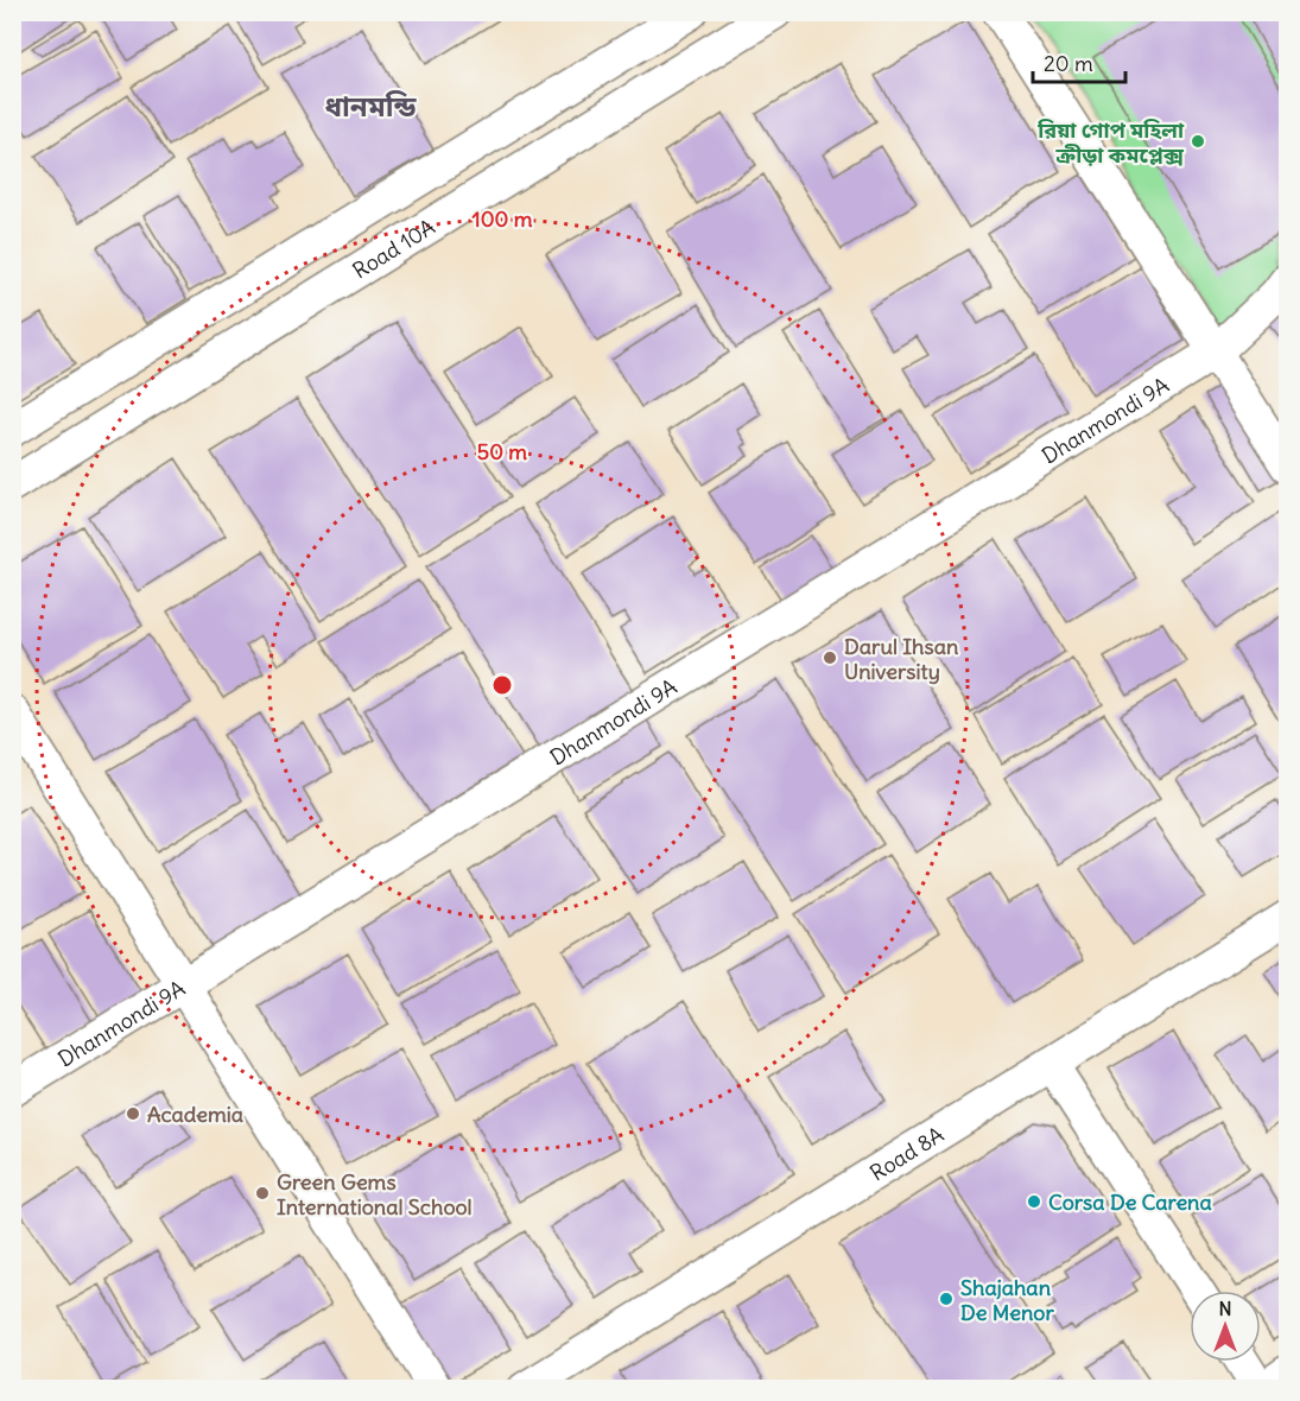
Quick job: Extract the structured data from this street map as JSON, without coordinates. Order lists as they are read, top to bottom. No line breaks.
{"streets":{"street":["Road 10A","Dhanmondi 9A","Road 8A"]},"districts":["ধানমন্ডি"],"places":["রিয়া গোপ মহিলা ক্রীড়া কমপ্লেক্স","Darul Ihsan University","Academia","Green Gems International School","Corsa De Carena","Shajahan De Menor"],"scale_bar":"20 m","north":"top","rings":["100 m","50 m"]}
